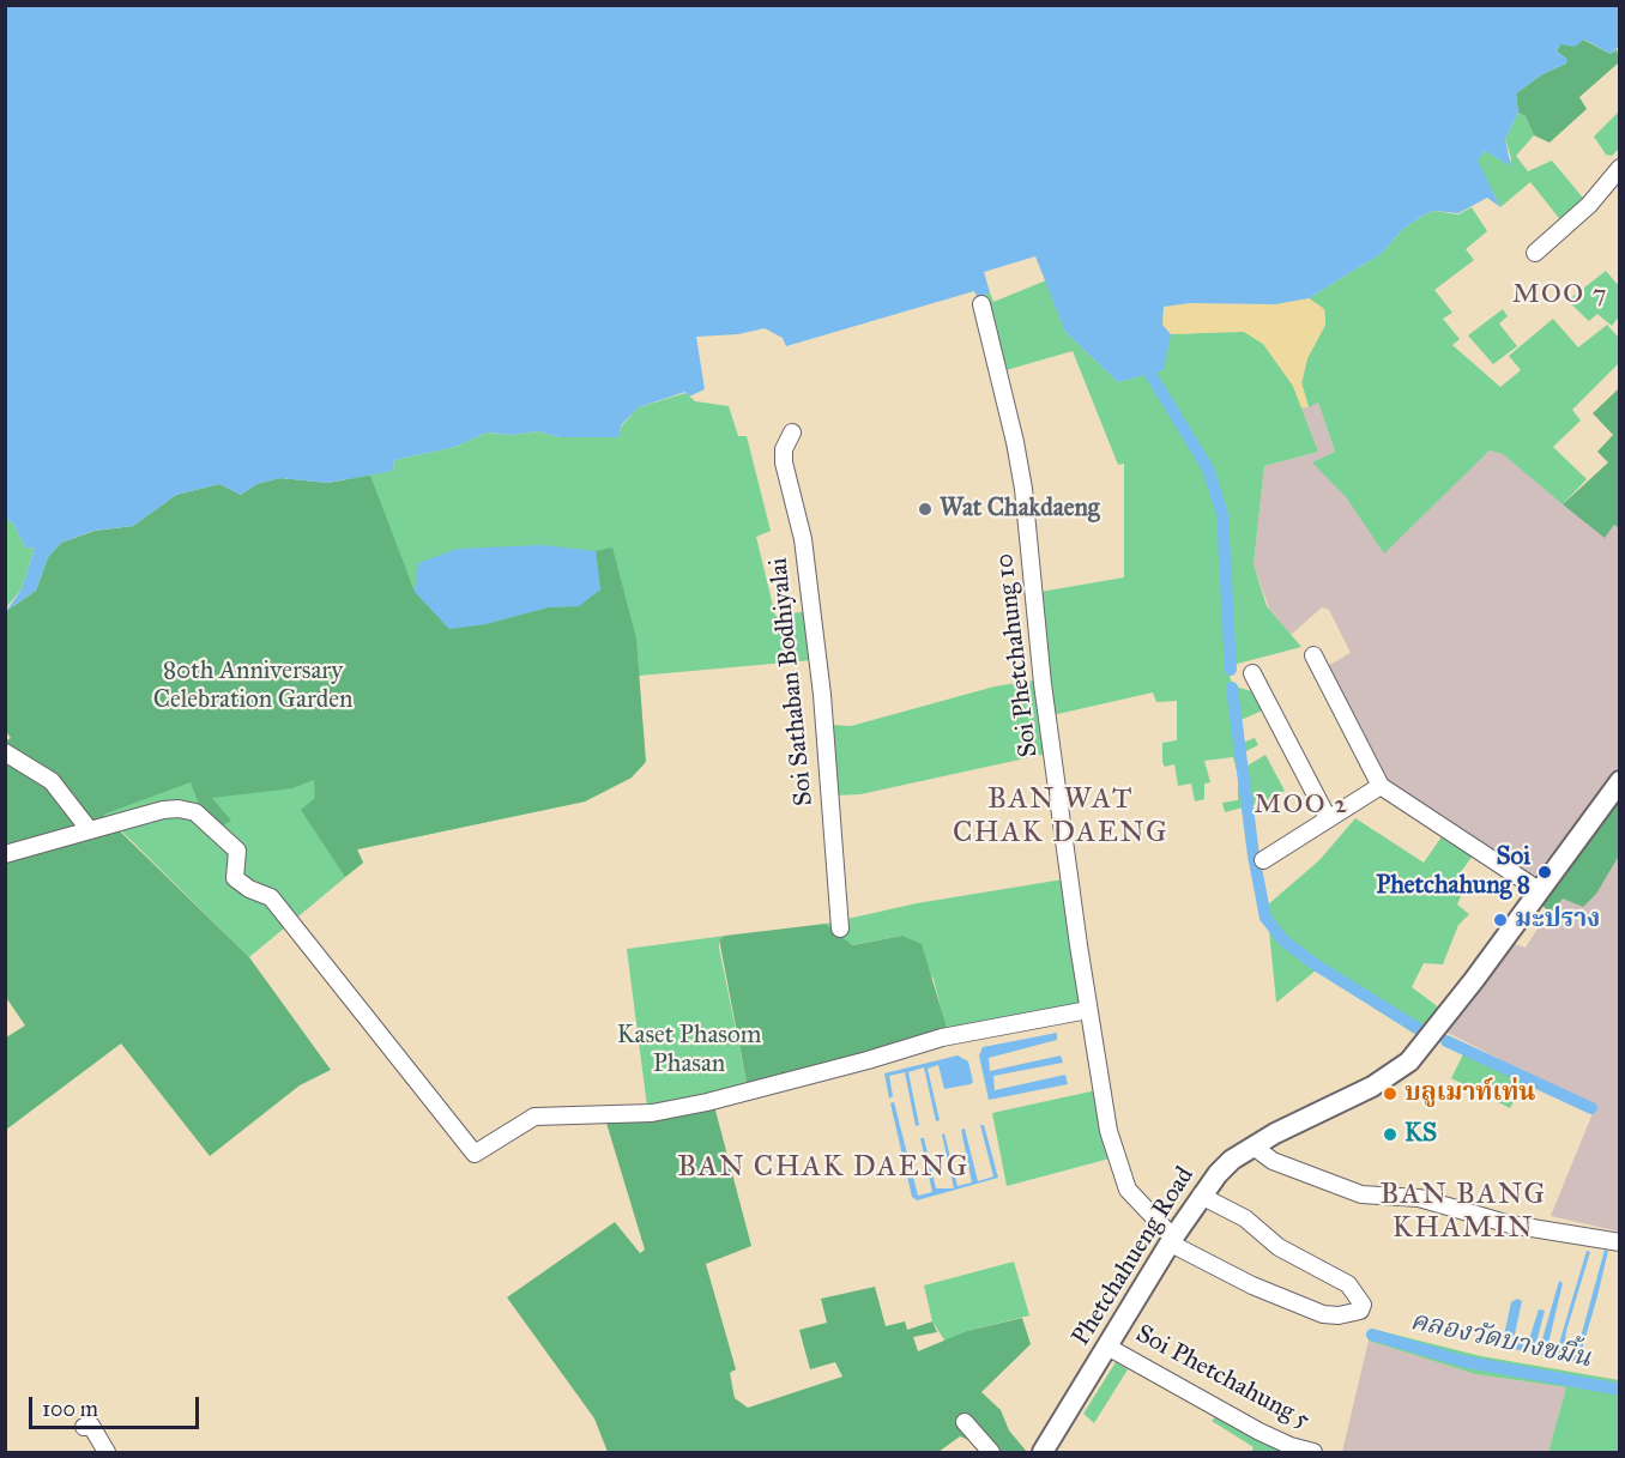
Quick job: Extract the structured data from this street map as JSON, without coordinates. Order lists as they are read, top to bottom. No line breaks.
{"streets":{"main road":["Phetchahueng Road"],"street":["Soi Phetchahung 10","Soi Sathaban Bodhiyalai","Soi Phetchahung 5"]},"crossings":[["Soi Phetchahung 10","Phetchahueng Road"],["Phetchahueng Road","Soi Phetchahung 5"]],"districts":["MOO 7","BAN WAT CHAK DAENG","MOO 2","BAN CHAK DAENG","BAN BANG KHAMIN"],"water":["คลองวัดบางขมิ้น"],"parks":["80th Anniversary Celebration Garden","Kaset Phasom Phasan"],"places":["Wat Chakdaeng","Soi Phetchahung 8","มะปราง","บลูเมาท์เท่น","KS"],"scale_bar":"100 m"}
